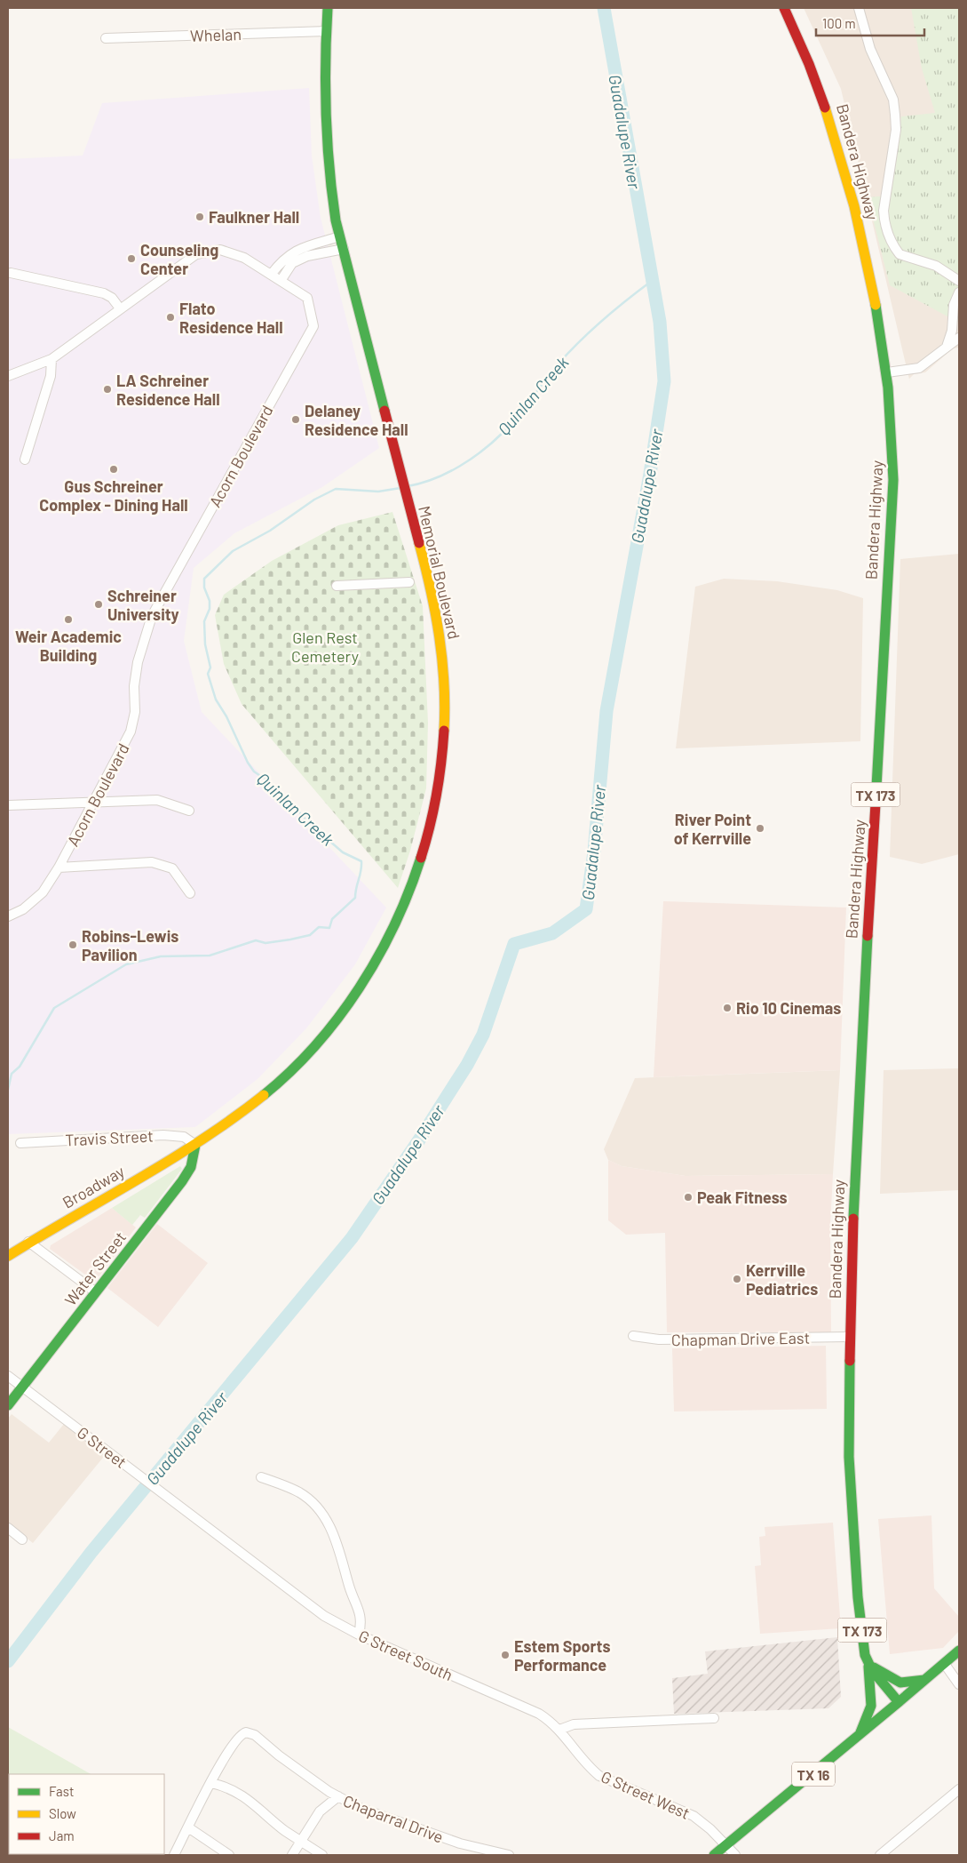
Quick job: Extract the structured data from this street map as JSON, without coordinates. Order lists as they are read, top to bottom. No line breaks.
{"streets":{"main road":["Bandera Highway","Memorial Boulevard","TX 173","Broadway","Water Street","TX 16"],"street":["Whelan","Acorn Boulevard","Travis Street","Chapman Drive East","G Street","G Street South","G Street West","Chaparral Drive"]},"crossings":[["Whelan","Memorial Boulevard"],["Bandera Highway","TX 173"],["Bandera Highway","Chapman Drive East"],["Bandera Highway","TX 16"],["Memorial Boulevard","Travis Street"],["Memorial Boulevard","Broadway"],["Memorial Boulevard","Water Street"],["TX 173","TX 16"],["Travis Street","Broadway"],["Travis Street","Water Street"],["Broadway","Water Street"],["Water Street","G Street"],["G Street","G Street South"],["G Street South","G Street West"],["TX 16","G Street West"]],"water":["Guadalupe River","Quinlan Creek"],"parks":["Glen Rest Cemetery"],"places":["Faulkner Hall","Counseling Center","Flato Residence Hall","LA Schreiner Residence Hall","Delaney Residence Hall","Gus Schreiner Complex - Dining Hall","Schreiner University","Weir Academic Building","River Point of Kerrville","Robins-Lewis Pavilion","Rio 10 Cinemas","Peak Fitness","Kerrville Pediatrics","Estem Sports Performance"],"legend":["Fast","Slow","Jam"],"scale_bar":"100 m"}
